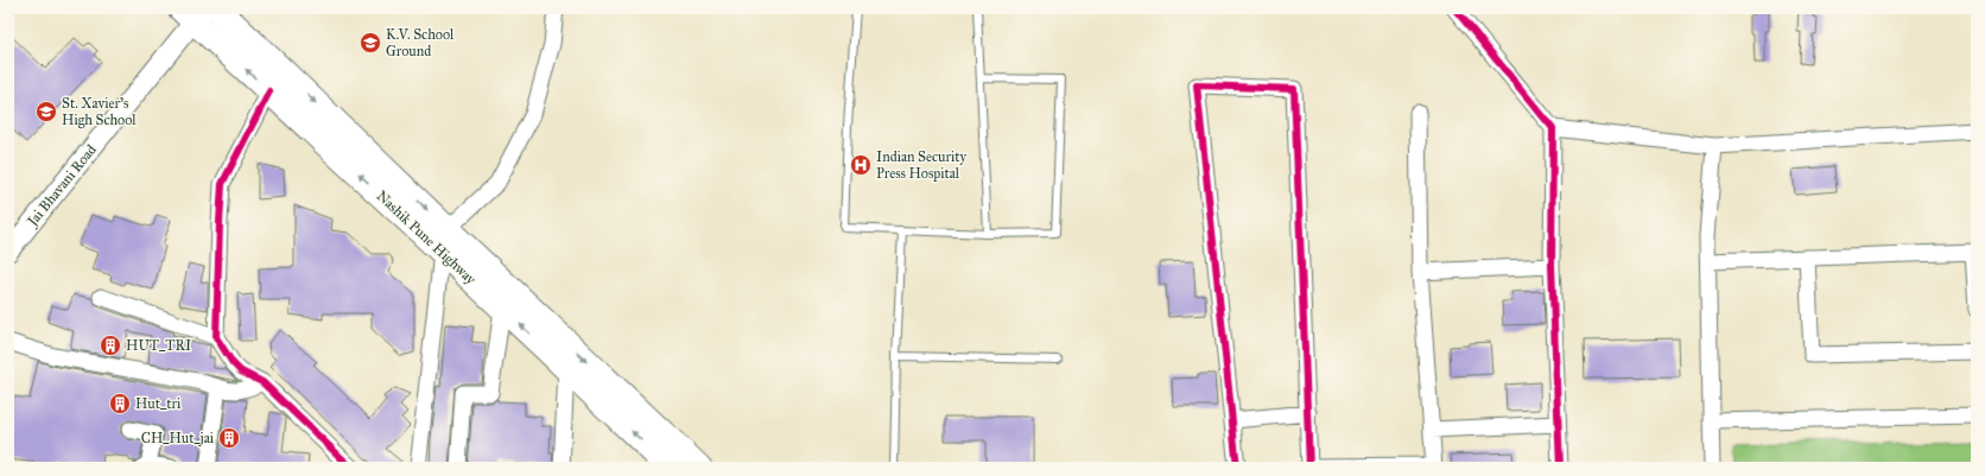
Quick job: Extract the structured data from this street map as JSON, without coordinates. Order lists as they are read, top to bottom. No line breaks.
{"streets":{"highway":["Nashik Pune Highway"],"street":["Jai Bhavani Road"]},"crossings":[["Jai Bhavani Road","Nashik Pune Highway"]],"places":{"school or university":["K.V. School Ground","St. Xavier's High School"],"hospital":["Indian Security Press Hospital"],"building":["HUT_TRI","Hut_tri","CH_Hut_jai"]}}
